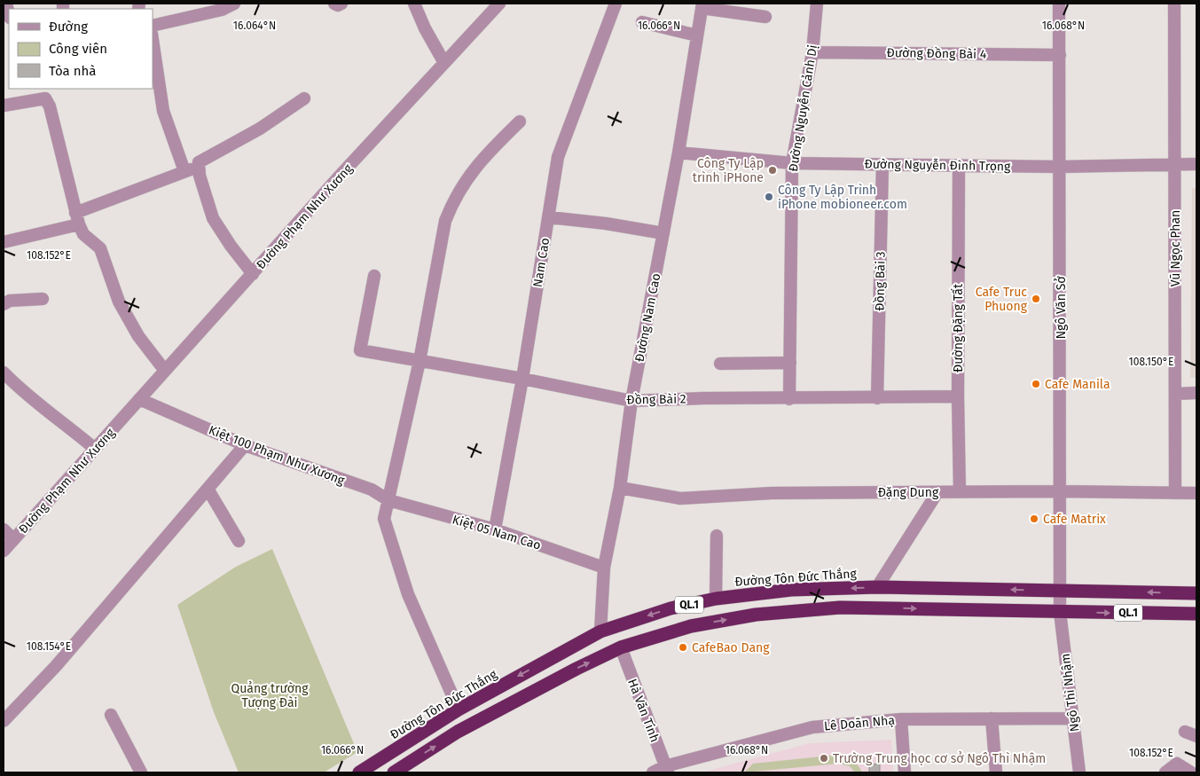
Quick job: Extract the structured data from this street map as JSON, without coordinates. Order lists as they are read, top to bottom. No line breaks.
{"streets":{"highway":["Đường Tôn Đức Thắng","QL.1"],"street":["Đường Đồng Bài 4","Đường Nguyễn Cảnh Dị","Đường Nguyễn Đình Trọng","Đường Phạm Như Xương","Vũ Ngọc Phan","Nam Cao","Đồng Bài 3","Ngô Văn Sở","Đường Nam Cao","Đường Đặng Tất","Đồng Bài 2","Kiệt 100 Phạm Như Xương","Đặng Dung","Kiệt 05 Nam Cao","Ngô Thì Nhậm","Hà Văn Tính","Lê Doãn Nhạ"]},"crossings":[["Đường Đồng Bài 4","Đường Nguyễn Cảnh Dị"],["Đường Đồng Bài 4","Ngô Văn Sở"],["Đường Nguyễn Cảnh Dị","Đường Nguyễn Đình Trọng"],["Đường Nguyễn Cảnh Dị","Đồng Bài 2"],["Đường Nguyễn Đình Trọng","Vũ Ngọc Phan"],["Đường Nguyễn Đình Trọng","Đồng Bài 3"],["Đường Nguyễn Đình Trọng","Ngô Văn Sở"],["Đường Nguyễn Đình Trọng","Đường Nam Cao"],["Đường Nguyễn Đình Trọng","Đường Đặng Tất"],["Đường Phạm Như Xương","Kiệt 100 Phạm Như Xương"],["Vũ Ngọc Phan","Đặng Dung"],["Nam Cao","Đồng Bài 2"],["Nam Cao","Kiệt 05 Nam Cao"],["Đồng Bài 3","Đồng Bài 2"],["Ngô Văn Sở","Đặng Dung"],["Ngô Văn Sở","Đường Tôn Đức Thắng"],["Ngô Văn Sở","QL.1"],["Ngô Văn Sở","Ngô Thì Nhậm"],["Đường Nam Cao","Đồng Bài 2"],["Đường Nam Cao","Đặng Dung"],["Đường Nam Cao","Kiệt 05 Nam Cao"],["Đường Nam Cao","Đường Tôn Đức Thắng"],["Đường Đặng Tất","Đồng Bài 2"],["Đường Đặng Tất","Đặng Dung"],["Kiệt 100 Phạm Như Xương","Kiệt 05 Nam Cao"],["QL.1","Ngô Thì Nhậm"],["QL.1","Hà Văn Tính"],["Ngô Thì Nhậm","Lê Doãn Nhạ"],["Hà Văn Tính","Lê Doãn Nhạ"]],"parks":["Quảng trường Tượng Đài"],"places":["Công Ty Lập trình iPHone","Công Ty Lập Trình iPhone mobioneer.com","Cafe Truc Phuong","Cafe Manila","Cafe Matrix","CafeBao Dang","Trường Trung học cơ sở Ngô Thì Nhậm"],"legend":["Đường","Công viên","Tòa nhà"],"coordinates":["16.064°N","16.066°N","16.068°N","108.152°E","108.150°E","108.154°E"]}
